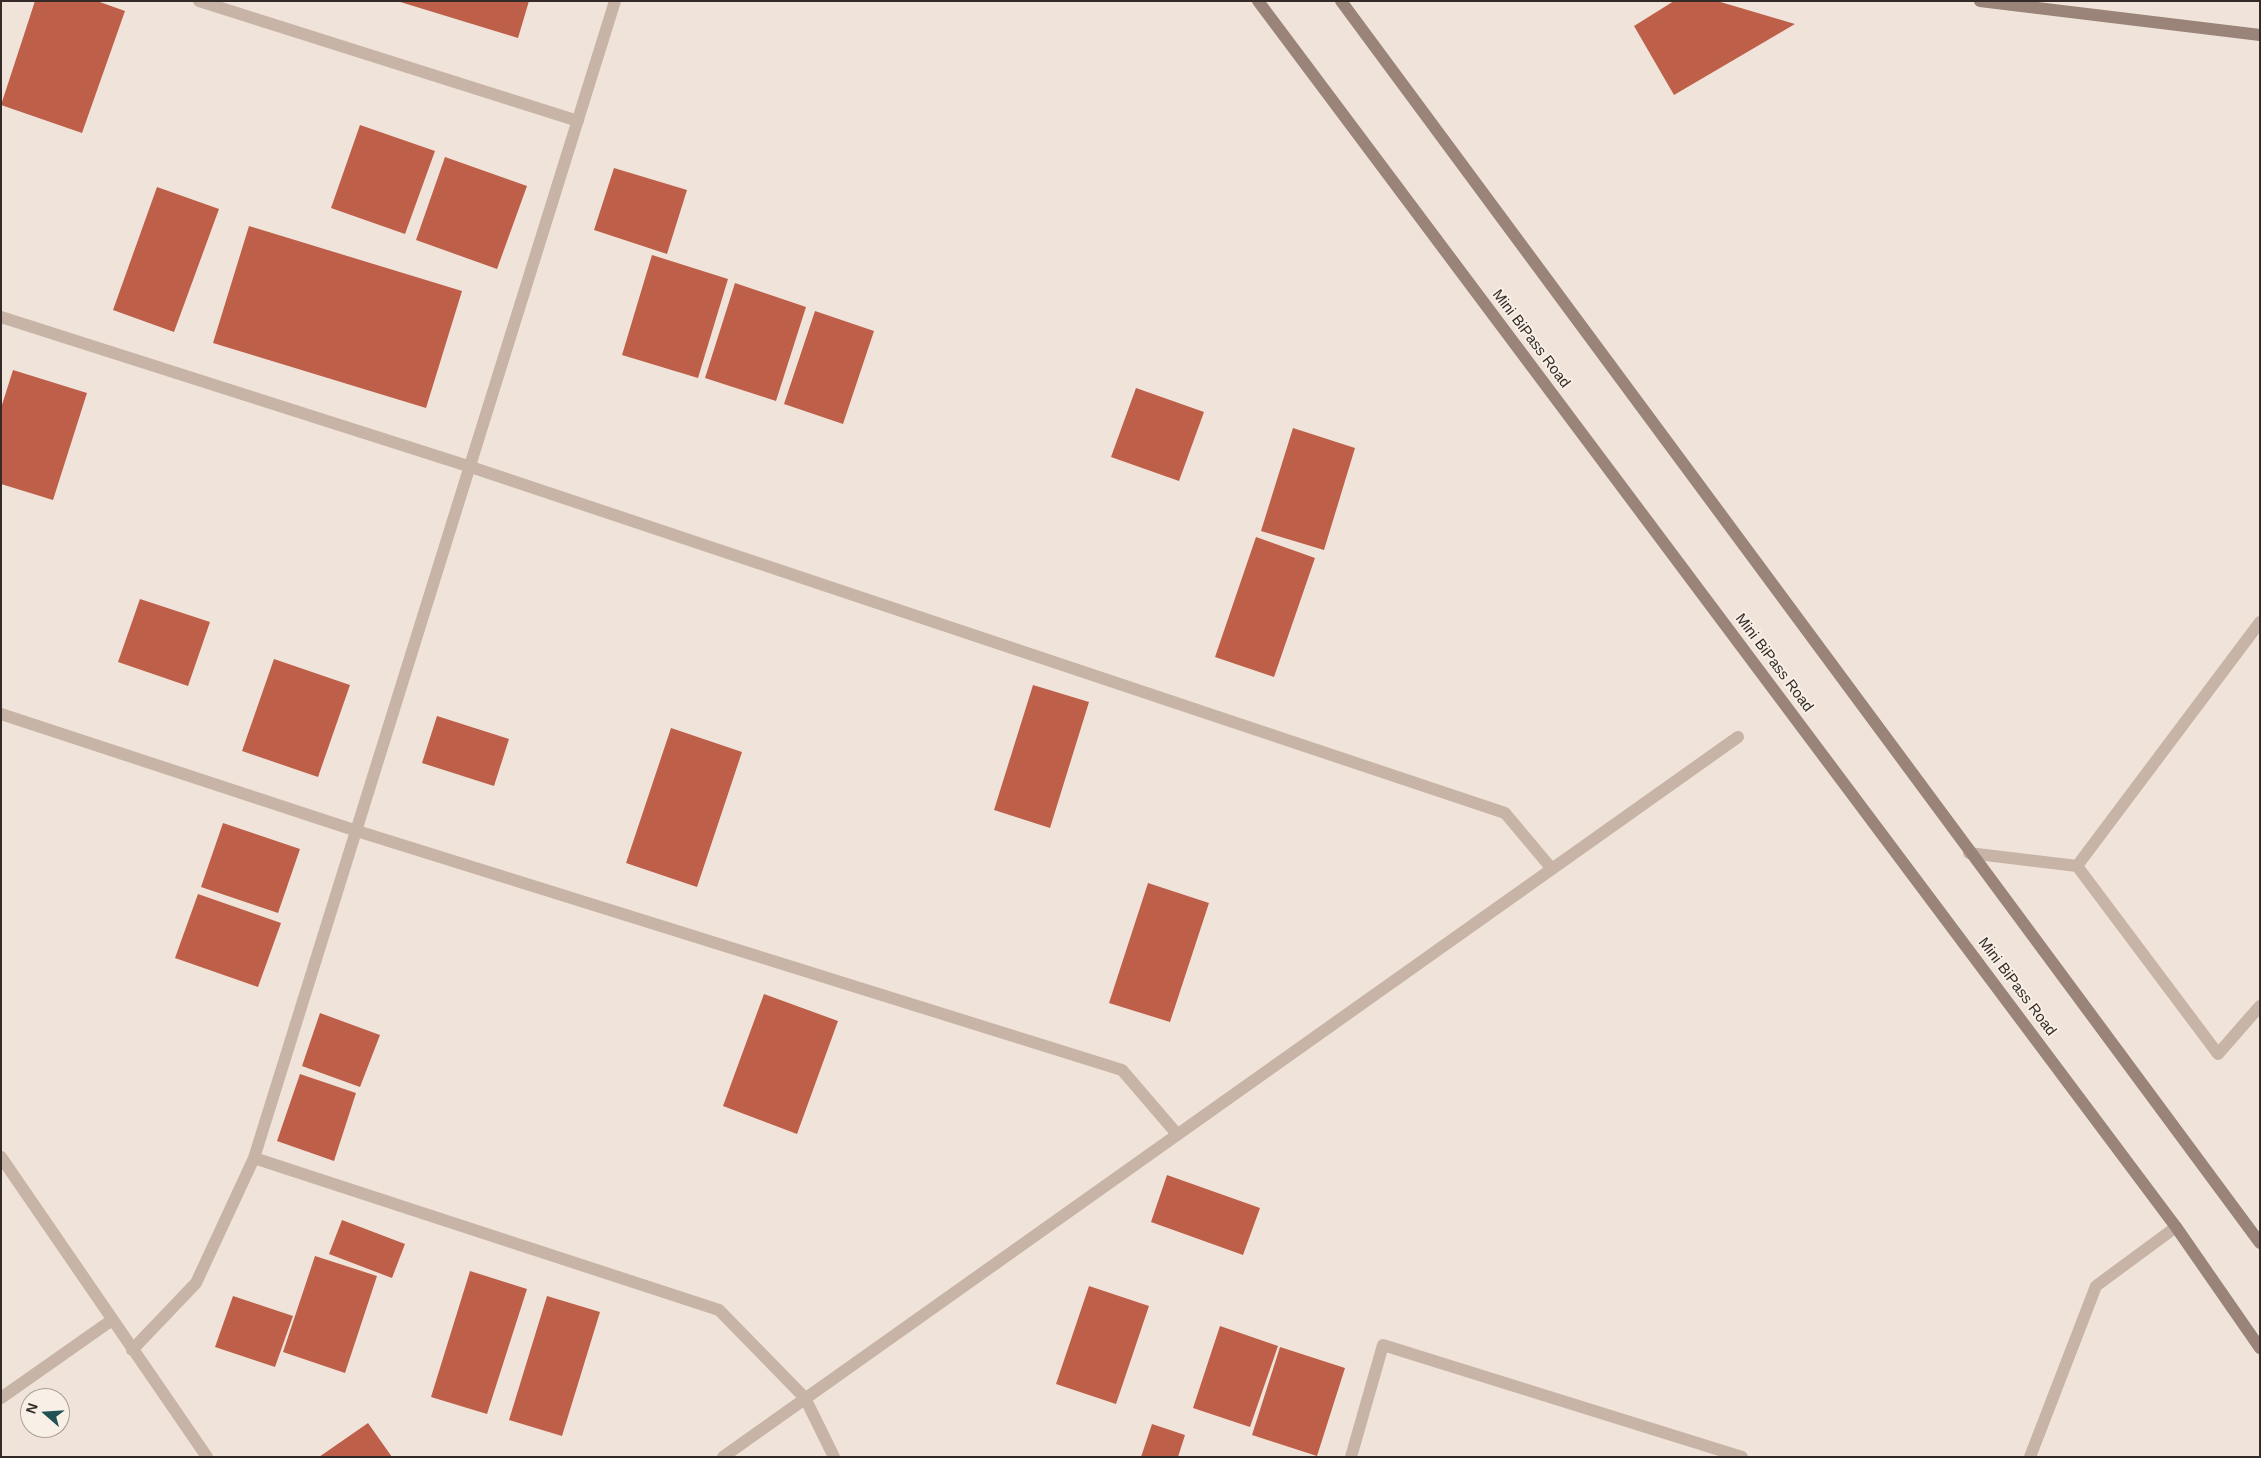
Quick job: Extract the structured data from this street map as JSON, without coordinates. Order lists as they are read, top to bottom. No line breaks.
{"streets":{"street":["Mini BiPass Road"]},"north":"left"}
